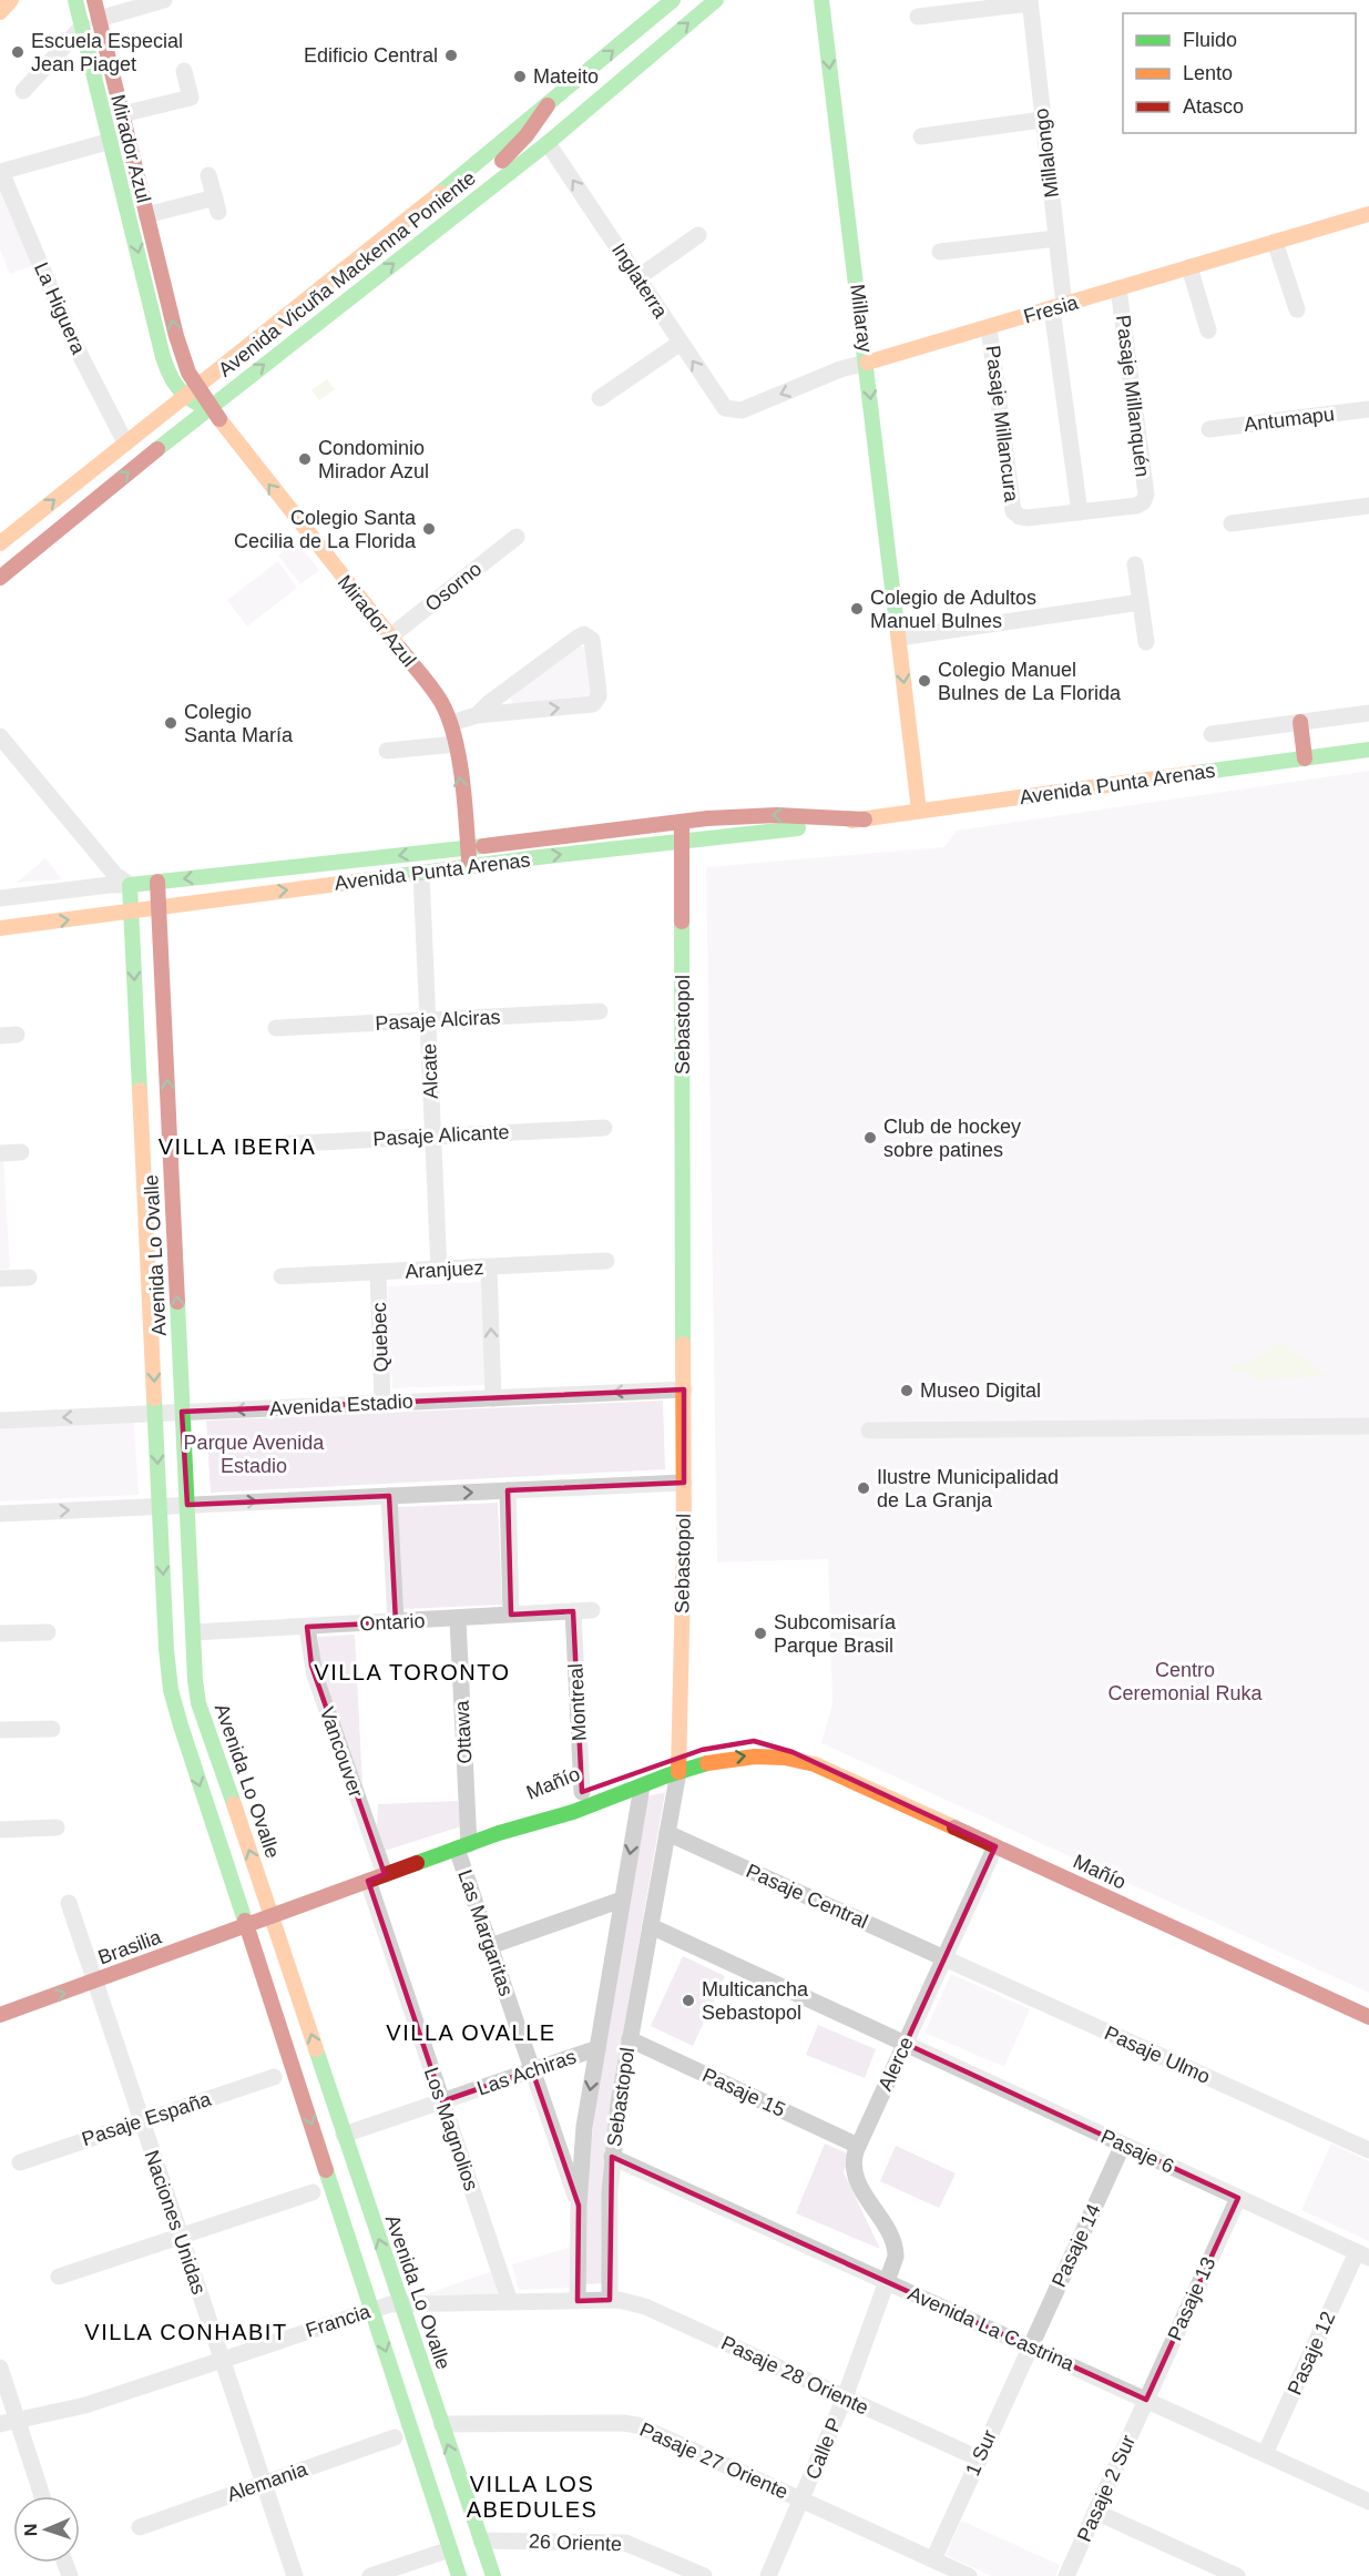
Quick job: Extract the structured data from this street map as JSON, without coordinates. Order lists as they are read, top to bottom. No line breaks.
{"streets":{"main road":["Mirador Azul","Avenida Vicuña Mackenna Poniente","Fresia","Millaray","Avenida Punta Arenas","Sebastopol","Avenida Lo Ovalle","Mañío","Brasilia"],"street":["Millalongo","Inglaterra","La Higuera","Pasaje Millanquén","Antumapu","Pasaje Millancura","Osorno","Pasaje Alciras","Alcate","Pasaje Alicante","Aranjuez","Quebec","Avenida Estadio","Ontario","Montreal","Ottawa","Vancouver","Pasaje Central","Las Margaritas","Pasaje Ulmo","Alerce","Las Achiras","Pasaje 15","Pasaje España","Los Magnolios","Pasaje 6","Naciones Unidas","Pasaje 14","Pasaje 13","Francia","Avenida La Castrina","Pasaje 12","Pasaje 28 Oriente","Calle P","1 Sur","Pasaje 27 Oriente","Alemania","Pasaje 2 Sur","26 Oriente"]},"crossings":[["Mirador Azul","Avenida Vicuña Mackenna Poniente"],["Mirador Azul","Osorno"],["Mirador Azul","Avenida Punta Arenas"],["Millalongo","Fresia"],["Millalongo","Pasaje Millanquén"],["Millalongo","Pasaje Millancura"],["Avenida Vicuña Mackenna Poniente","Inglaterra"],["Avenida Vicuña Mackenna Poniente","La Higuera"],["Inglaterra","Fresia"],["Fresia","Millaray"],["Fresia","Pasaje Millanquén"],["Fresia","Pasaje Millancura"],["Millaray","Avenida Punta Arenas"],["Pasaje Millanquén","Pasaje Millancura"],["Avenida Punta Arenas","Sebastopol"],["Avenida Punta Arenas","Alcate"],["Avenida Punta Arenas","Avenida Lo Ovalle"],["Pasaje Alciras","Alcate"],["Sebastopol","Avenida Estadio"],["Sebastopol","Mañío"],["Sebastopol","Pasaje Central"],["Sebastopol","Las Margaritas"],["Sebastopol","Las Achiras"],["Sebastopol","Pasaje 15"],["Sebastopol","Pasaje 6"],["Sebastopol","Francia"],["Sebastopol","Avenida La Castrina"],["Sebastopol","Pasaje 28 Oriente"],["Alcate","Pasaje Alicante"],["Alcate","Aranjuez"],["Avenida Lo Ovalle","Avenida Estadio"],["Avenida Lo Ovalle","Ontario"],["Avenida Lo Ovalle","Mañío"],["Avenida Lo Ovalle","Brasilia"],["Avenida Lo Ovalle","Las Achiras"],["Avenida Lo Ovalle","Francia"],["Avenida Lo Ovalle","Pasaje 27 Oriente"],["Avenida Lo Ovalle","26 Oriente"],["Aranjuez","Quebec"],["Quebec","Avenida Estadio"],["Ontario","Montreal"],["Ontario","Ottawa"],["Ontario","Vancouver"],["Montreal","Mañío"],["Ottawa","Mañío"],["Ottawa","Las Margaritas"],["Vancouver","Mañío"],["Mañío","Las Margaritas"],["Mañío","Brasilia"],["Mañío","Alerce"],["Mañío","Los Magnolios"],["Pasaje Central","Pasaje Ulmo"],["Pasaje Central","Alerce"],["Las Margaritas","Las Achiras"],["Brasilia","Naciones Unidas"],["Pasaje Ulmo","Alerce"],["Alerce","Pasaje 15"],["Alerce","Pasaje 6"],["Alerce","Avenida La Castrina"],["Alerce","Calle P"],["Las Achiras","Los Magnolios"],["Pasaje España","Naciones Unidas"],["Los Magnolios","Francia"],["Pasaje 6","Pasaje 14"],["Pasaje 6","Pasaje 13"],["Pasaje 6","Pasaje 12"],["Naciones Unidas","Francia"],["Naciones Unidas","Alemania"],["Pasaje 14","Avenida La Castrina"],["Pasaje 14","1 Sur"],["Pasaje 13","Avenida La Castrina"],["Pasaje 13","Pasaje 2 Sur"],["Francia","Pasaje 28 Oriente"],["Avenida La Castrina","Pasaje 12"],["Avenida La Castrina","Calle P"],["Avenida La Castrina","1 Sur"],["Avenida La Castrina","Pasaje 2 Sur"],["Pasaje 28 Oriente","Calle P"],["Pasaje 28 Oriente","1 Sur"],["Calle P","Pasaje 27 Oriente"],["1 Sur","Pasaje 27 Oriente"]],"one_way":["Inglaterra","Millaray"],"districts":["VILLA IBERIA","VILLA TORONTO","VILLA OVALLE","VILLA CONHABIT","VILLA LOS ABEDULES"],"parks":["Parque Avenida Estadio","Centro Ceremonial Ruka"],"places":["Escuela Especial Jean Piaget","Edificio Central","Mateito","Condominio Mirador Azul","Colegio Santa Cecilia de La Florida","Colegio de Adultos Manuel Bulnes","Colegio Manuel Bulnes de La Florida","Colegio Santa María","Club de hockey sobre patines","Museo Digital","Ilustre Municipalidad de La Granja","Subcomisaría Parque Brasil","Multicancha Sebastopol"],"legend":["Fluido","Lento","Atasco"],"north":"left"}
